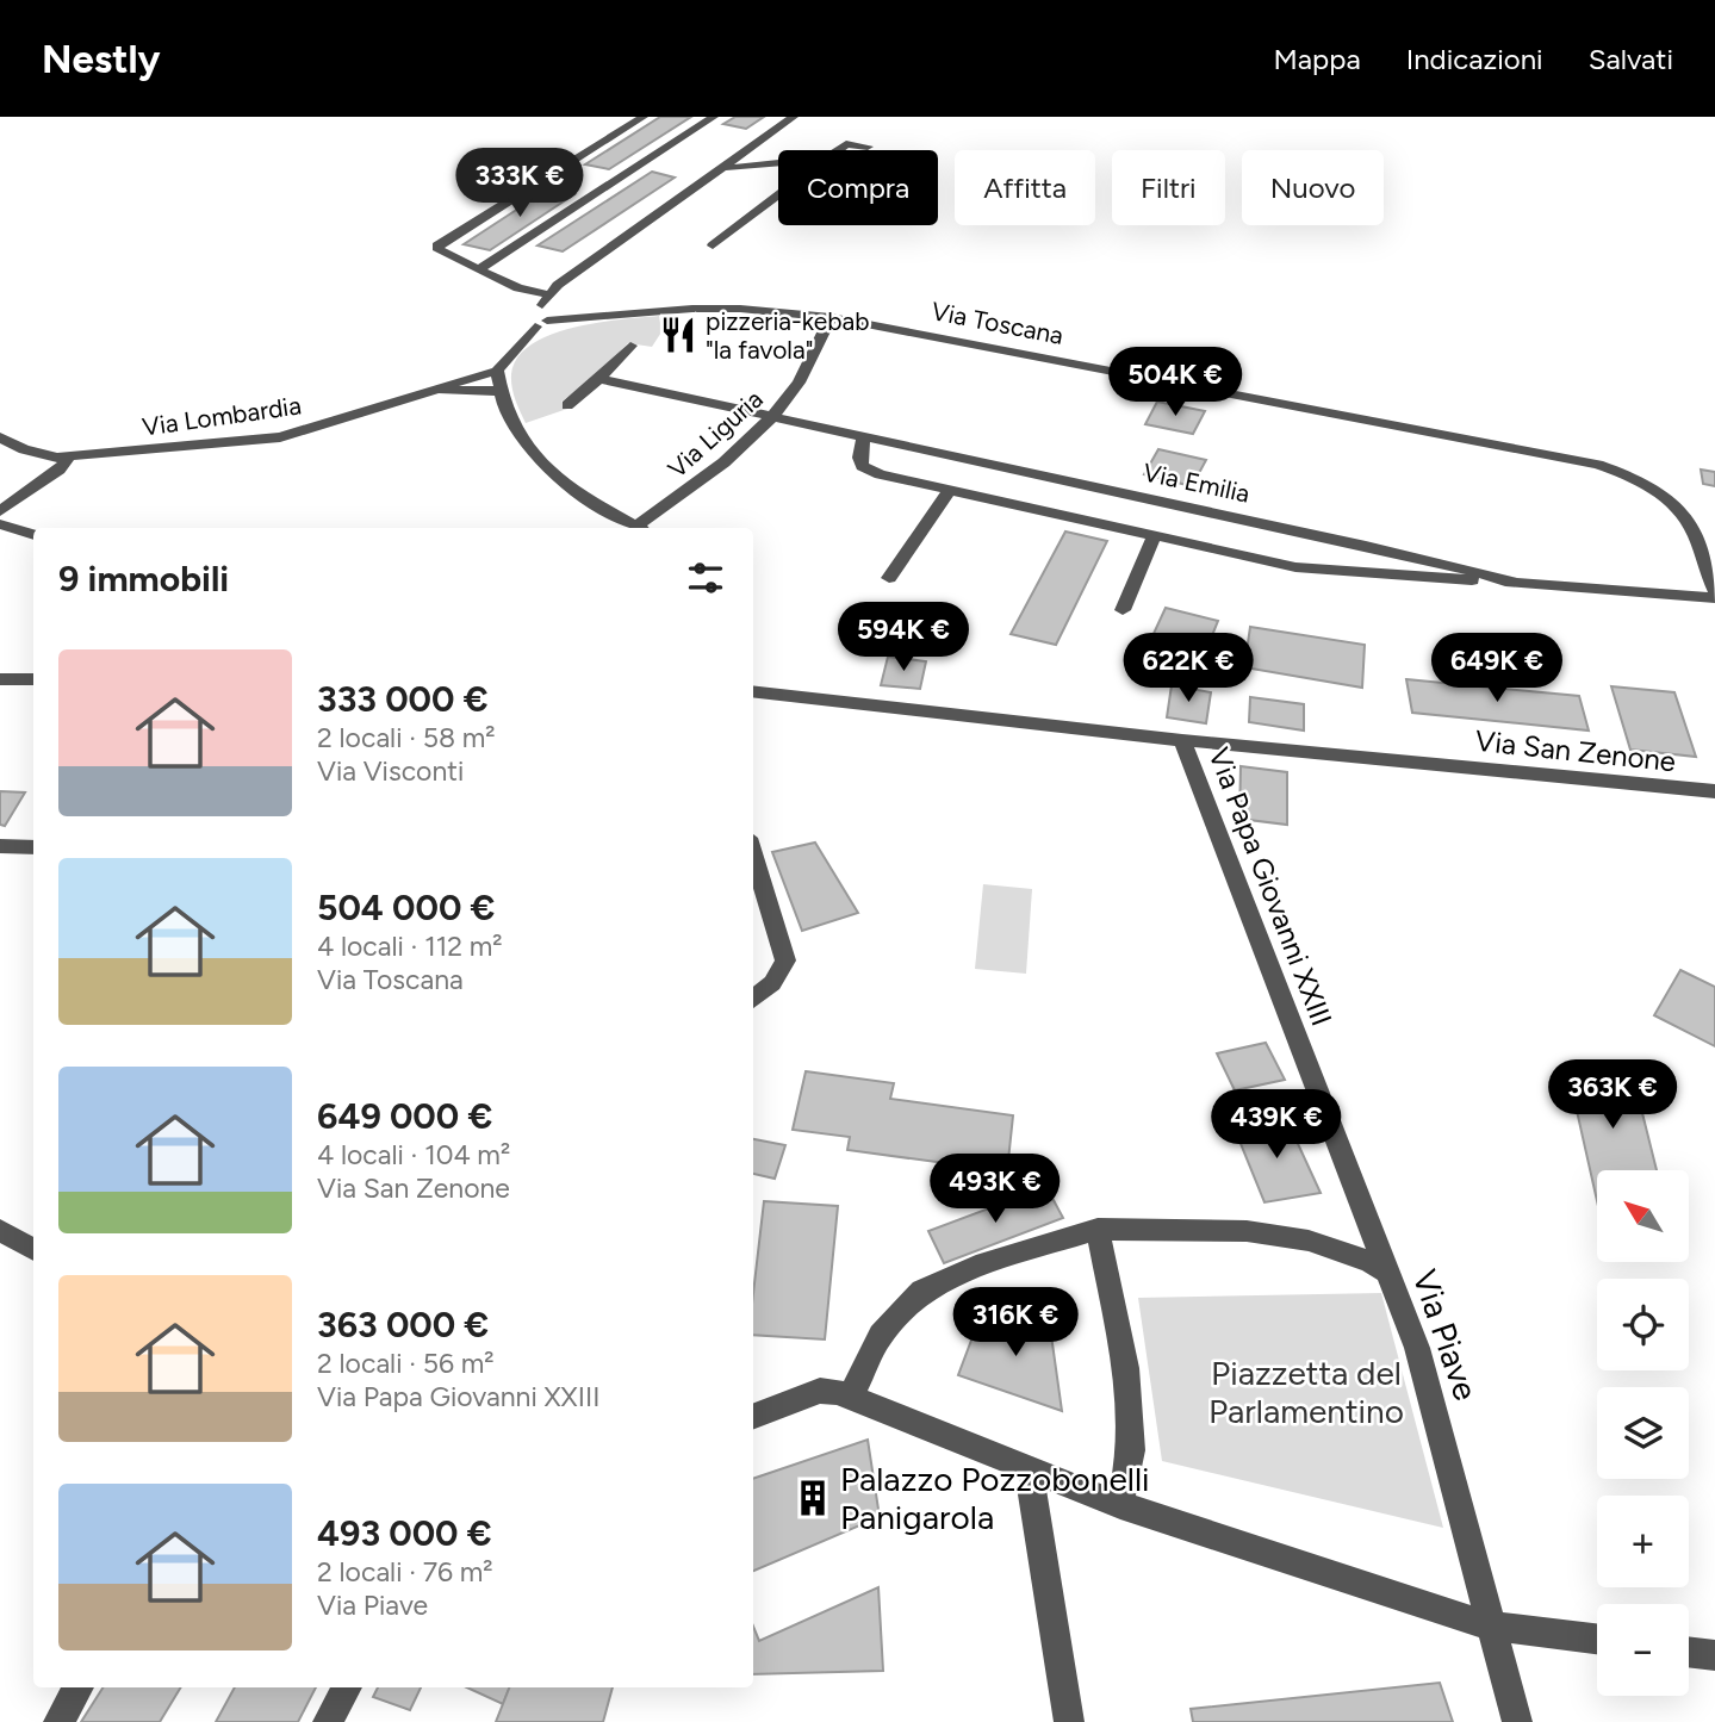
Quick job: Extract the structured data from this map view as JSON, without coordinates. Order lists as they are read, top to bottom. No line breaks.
{"streets":{"street":["Via Toscana","Via Lombardia","Via Liguria","Via Emilia","Via San Zenone","Via Papa Giovanni XXIII","Via Piave"]},"crossings":[["Via Toscana","Via Liguria"],["Via Liguria","Via Emilia"],["Via San Zenone","Via Papa Giovanni XXIII"],["Via Papa Giovanni XXIII","Via Piave"]],"parks":["Piazzetta del Parlamentino"],"places":{"restaurant":["pizzeria-kebab \"la favola\""],"building":["Palazzo Pozzobonelli Panigarola"]},"north":"top left","page":{"header":"Nestly","nav":["Mappa","Indicazioni","Salvati"],"price":["333K €","504K €","594K €","622K €","649K €","363K €","439K €","493K €","316K €"],"chip":["Compra","Affitta","Filtri","Nuovo"],"heading":"9 immobili","list":[{"name":"333 000 €","note":"2 locali · 58 m² · Via Visconti"},{"name":"504 000 €","note":"4 locali · 112 m² · Via Toscana"},{"name":"649 000 €","note":"4 locali · 104 m² · Via San Zenone"},{"name":"363 000 €","note":"2 locali · 56 m² · Via Papa Giovanni XXIII"},{"name":"493 000 €","note":"2 locali · 76 m² · Via Piave"}],"map_buttons":["+","−"]}}
